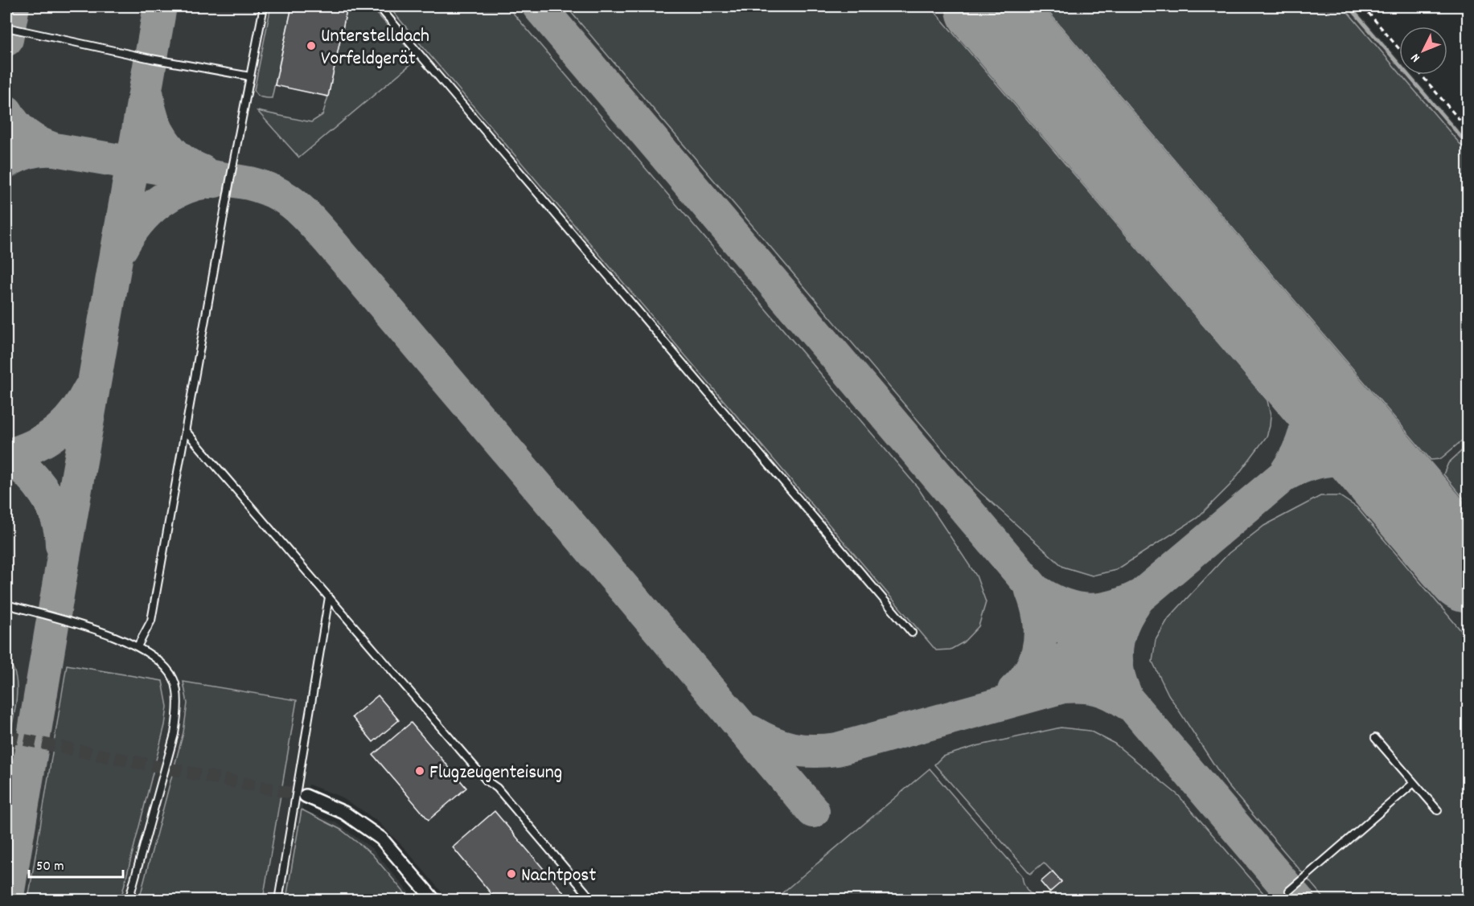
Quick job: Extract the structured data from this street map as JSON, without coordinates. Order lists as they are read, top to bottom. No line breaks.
{"places":["Unterstelldach Vorfeldgerät","Flugzeugenteisung","Nachtpost"],"scale_bar":"50 m","north":"bottom left"}
